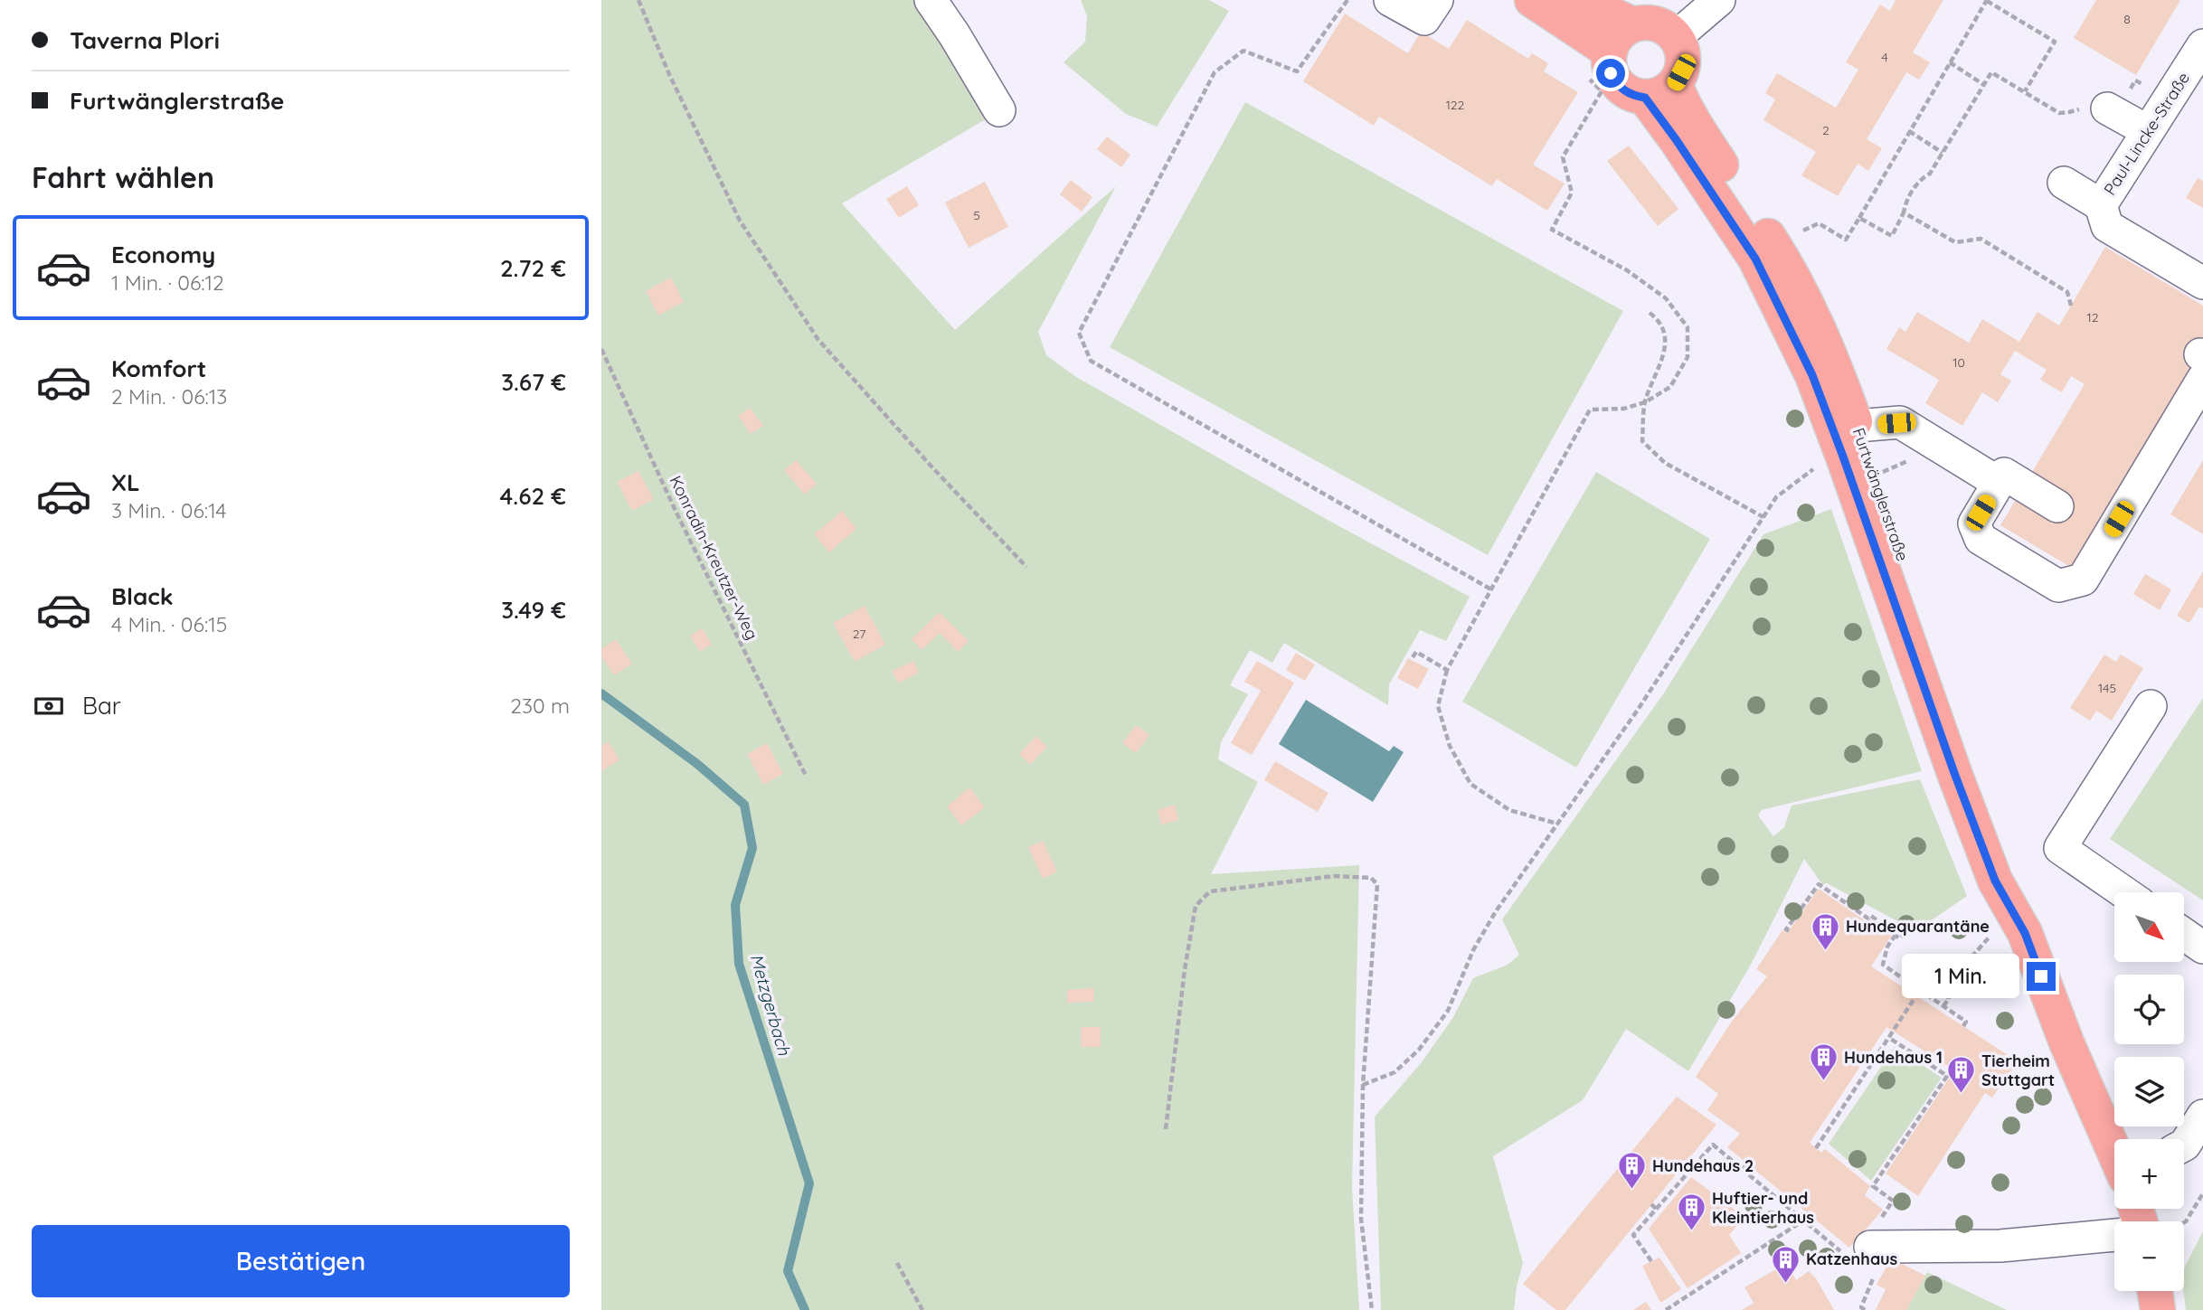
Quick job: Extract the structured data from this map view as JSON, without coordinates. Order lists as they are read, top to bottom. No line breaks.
{"streets":{"main road":["Furtwänglerstraße"],"street":["Paul-Lincke-Straße"],"path":["Konradin-Kreutzer-Weg"]},"water":["Metzgerbach"],"places":{"building":["Hundequarantäne","Hundehaus 1","Tierheim Stuttgart","Hundehaus 2","Huftier- und Kleintierhaus","Katzenhaus"]},"house_numbers":["8","4","122","2","5","12","10","27","145"],"north":"bottom right","page":{"banner":["Taverna Plori","Furtwänglerstraße"],"heading":"Fahrt wählen","list":[{"name":"Economy","note":"1 Min. · 06:12","value":"2.72 €"},{"name":"Komfort","note":"2 Min. · 06:13","value":"3.67 €"},{"name":"XL","note":"3 Min. · 06:14","value":"4.62 €"},{"name":"Black","note":"4 Min. · 06:15","value":"3.49 €"}],"pay":["Bar","230 m"],"map_buttons":["+","−"],"bubble":"1 Min.","buttons":"Bestätigen"}}
